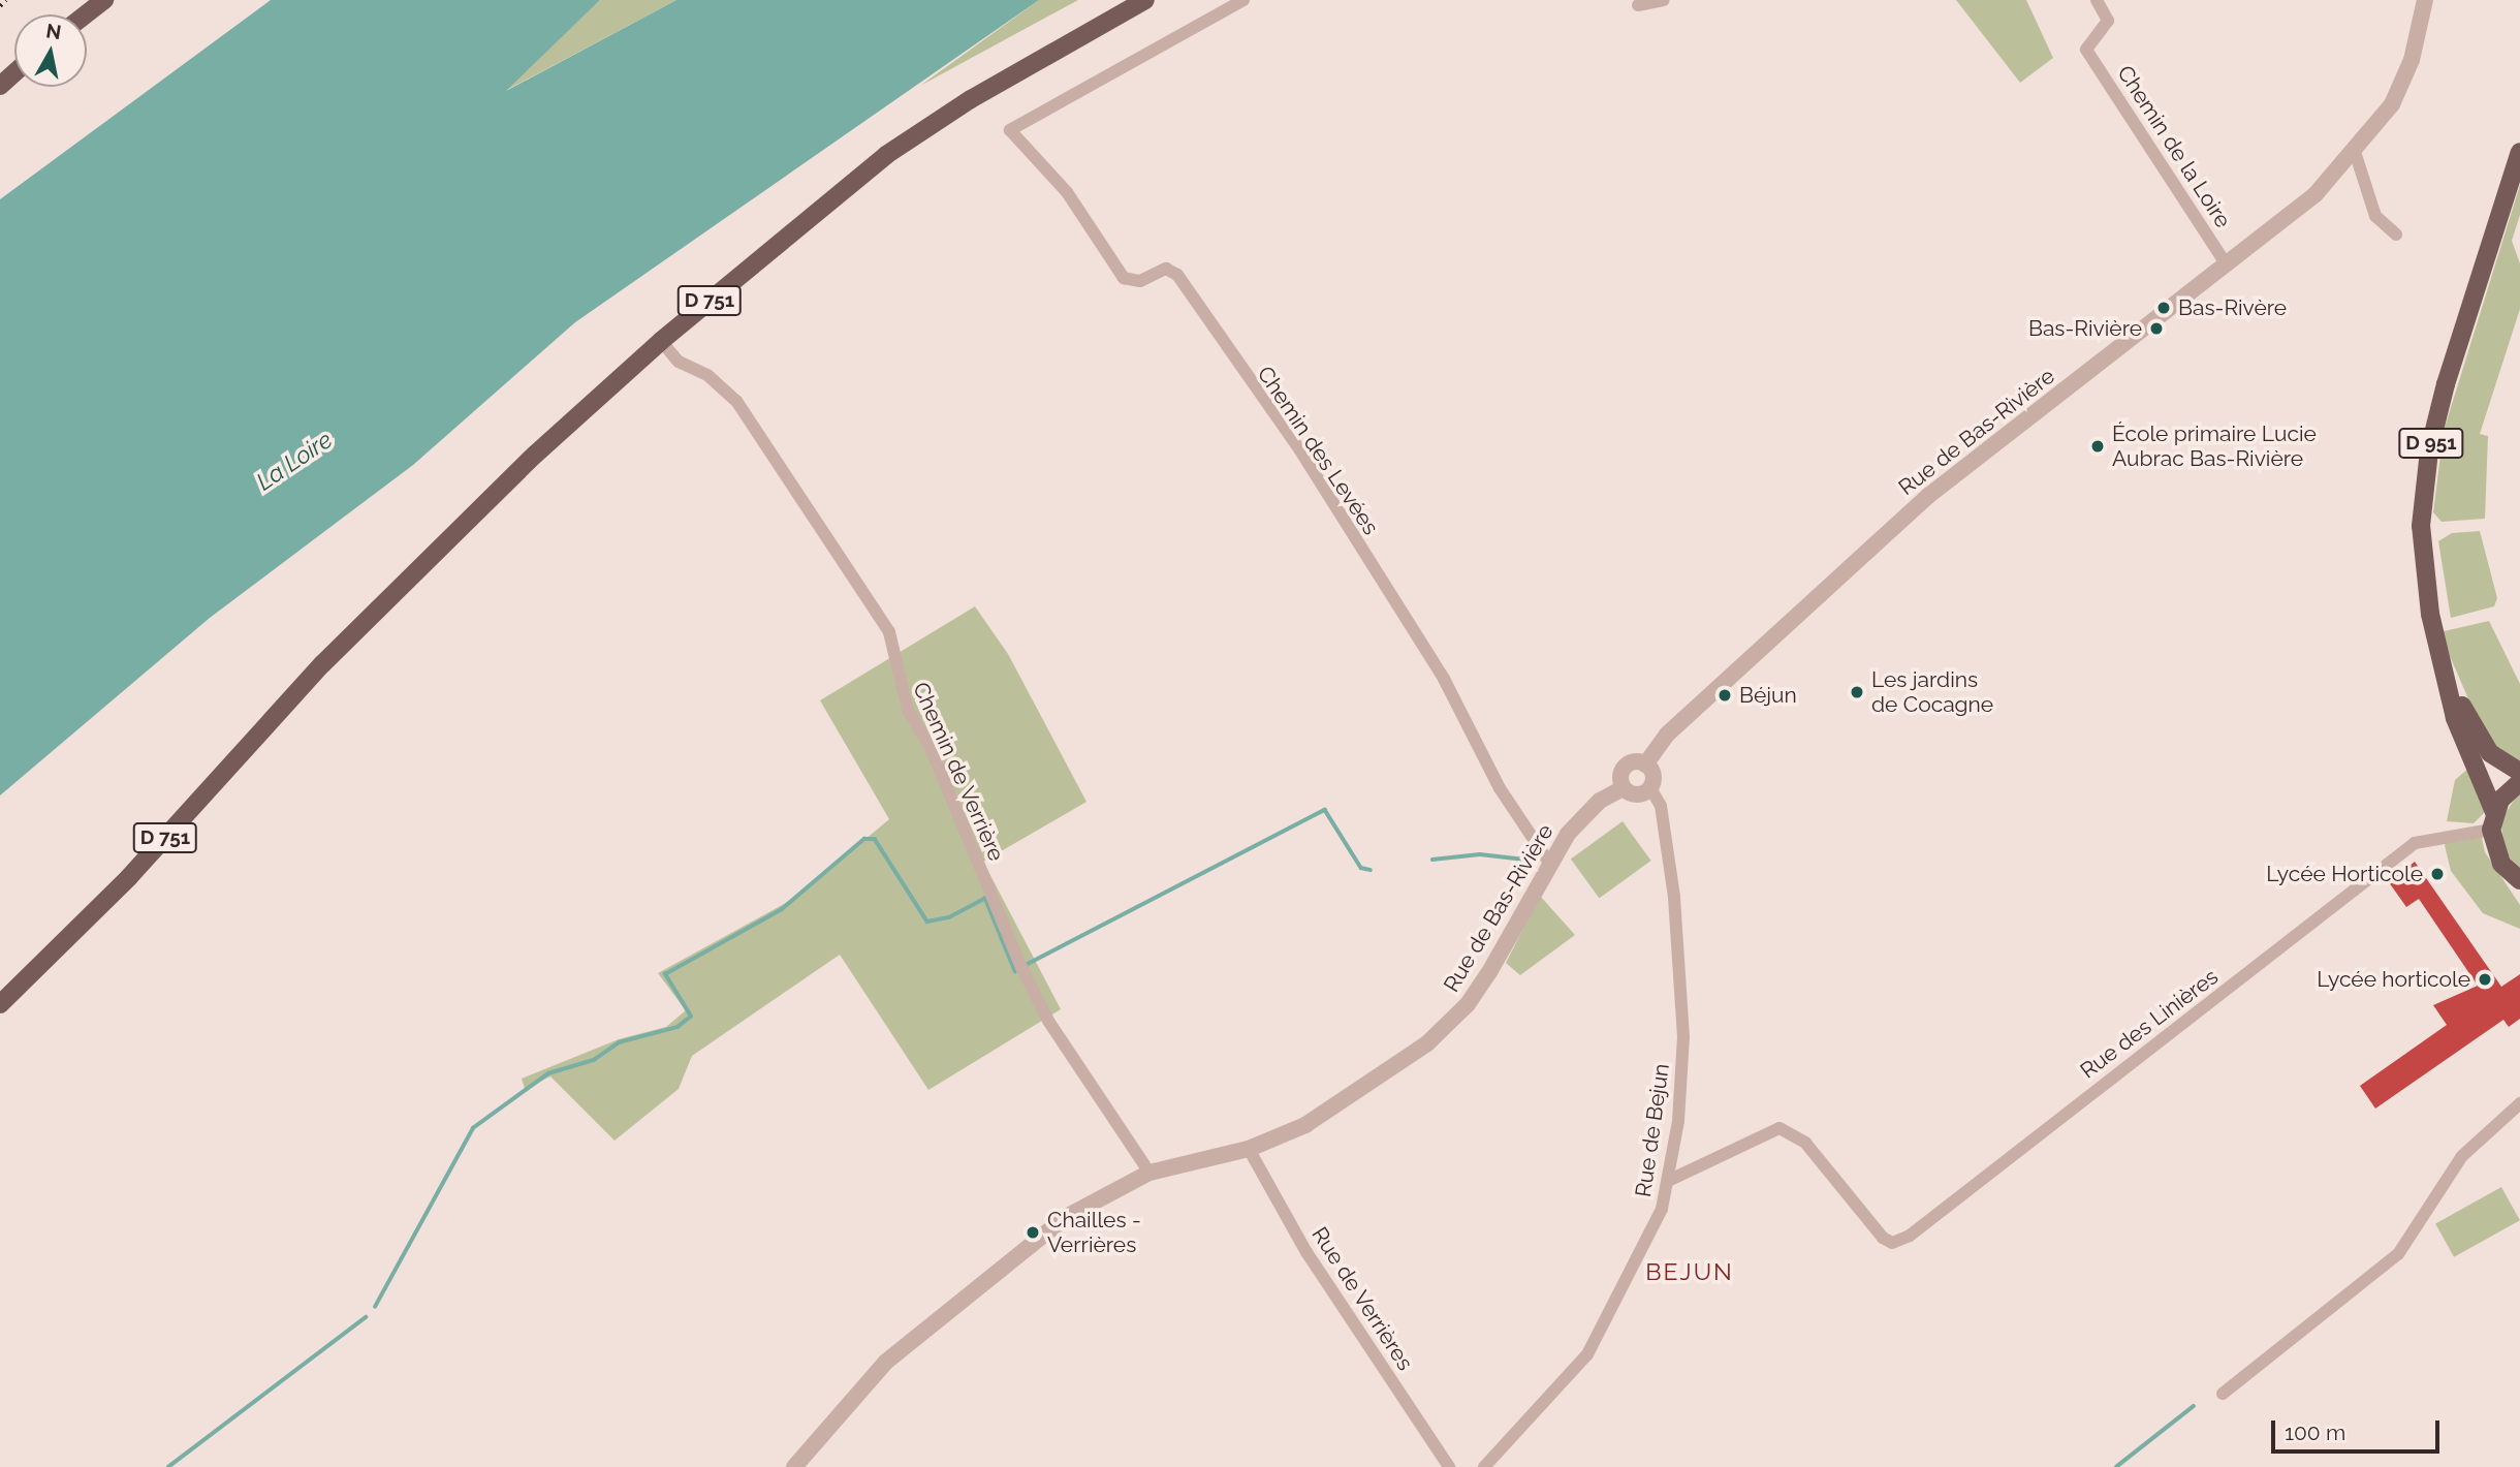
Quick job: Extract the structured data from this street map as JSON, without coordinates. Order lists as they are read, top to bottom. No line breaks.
{"streets":{"main road":["D 751","D 951"],"street":["Chemin de la Loire","Rue de Bas-Rivière","Chemin des Levées","Chemin de Verrière","Rue des Linières","Rue de Bejun","Rue de Verrières"]},"crossings":[["Chemin de la Loire","Rue de Bas-Rivière"],["D 751","Chemin de Verrière"],["Rue de Bas-Rivière","Chemin des Levées"],["Rue de Bas-Rivière","Chemin de Verrière"],["Rue de Bas-Rivière","Rue de Bejun"],["Rue de Bas-Rivière","Rue de Verrières"],["D 951","Rue des Linières"],["Rue des Linières","Rue de Bejun"]],"districts":["BEJUN"],"water":["La Loire"],"places":["Bas-Rivère","Bas-Rivière","École primaire Lucie Aubrac Bas-Rivière","Les jardins de Cocagne","Béjun","Lycée Horticole","Lycée horticole","Chailles - Verrières"],"scale_bar":"100 m","north":"top"}
